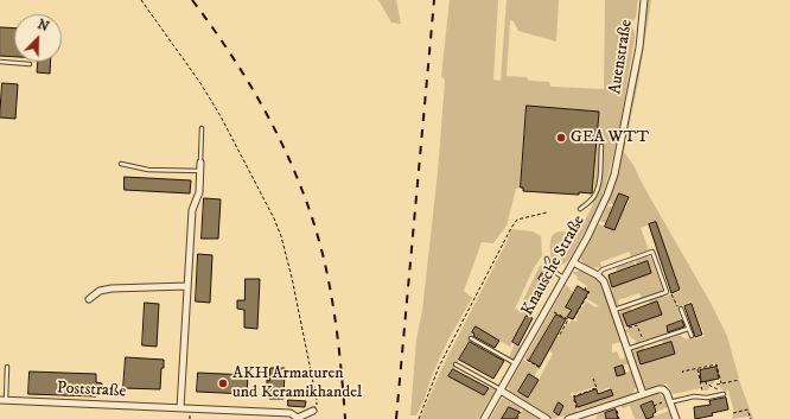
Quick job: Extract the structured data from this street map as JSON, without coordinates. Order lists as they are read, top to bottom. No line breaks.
{"streets":{"street":["Auenstraße","Knausche Straße","Poststraße"]},"crossings":[["Auenstraße","Knausche Straße"]],"places":["GEA WTT","AKH Armaturen und Keramikhandel"],"north":"top right"}
